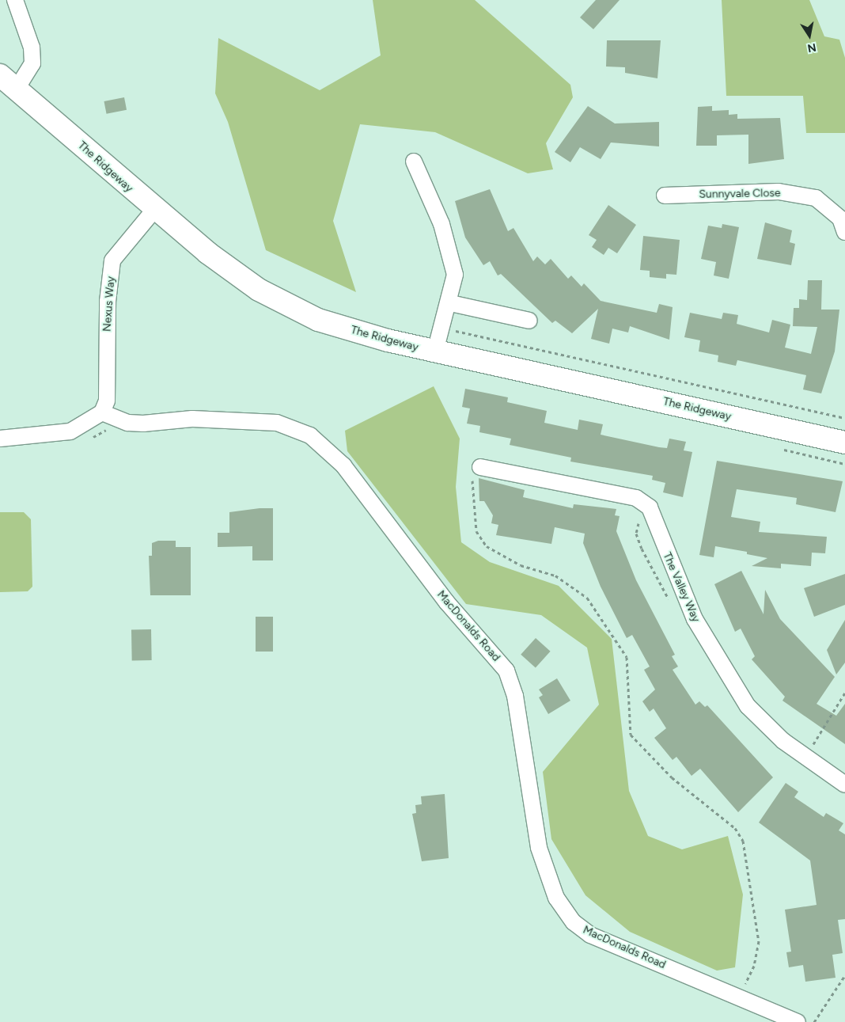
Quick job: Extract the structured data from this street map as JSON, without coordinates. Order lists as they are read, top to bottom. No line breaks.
{"streets":{"street":["The Ridgeway","Sunnyvale Close","Nexus Way","The Valley Way","MacDonalds Road"]},"crossings":[["The Ridgeway","Nexus Way"],["Nexus Way","MacDonalds Road"]],"north":"bottom"}
